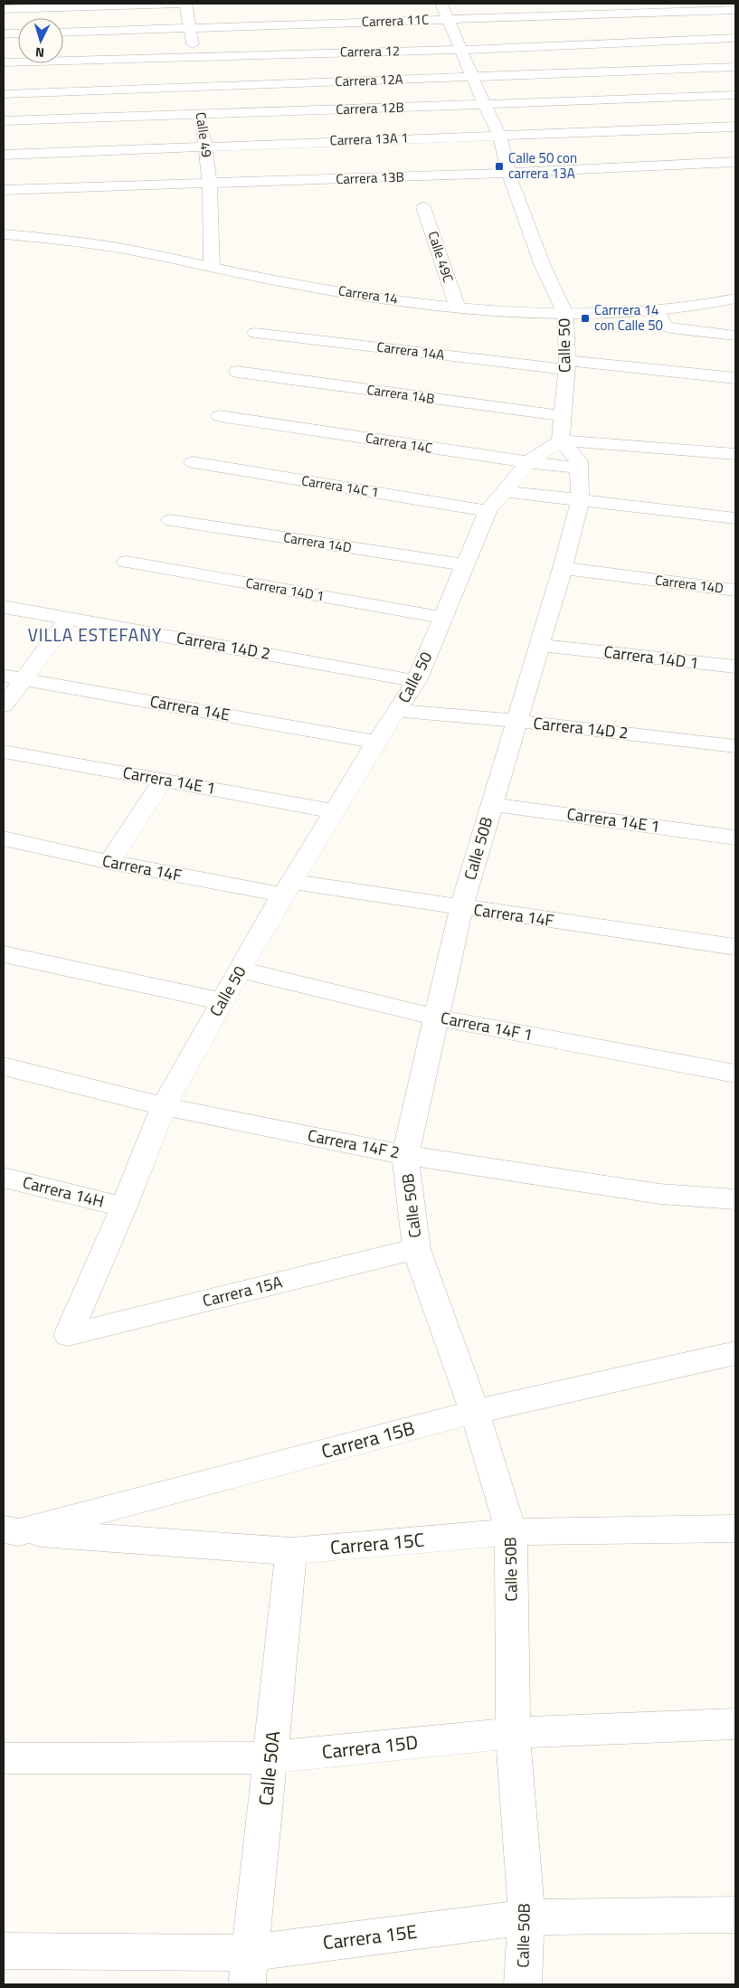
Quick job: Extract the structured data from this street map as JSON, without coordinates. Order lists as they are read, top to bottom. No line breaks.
{"streets":{"street":["Carrera 11C","Carrera 12","Carrera 12A","Carrera 12B","Calle 49","Carrera 13A 1","Carrera 13B","Calle 49C","Carrera 14","Calle 50","Carrera 14A","Carrera 14B","Carrera 14C","Carrera 14C 1","Carrera 14D","Carrera 14D 1","Carrera 14D 2","Carrera 14E","Carrera 14E 1","Calle 50B","Carrera 14F","Carrera 14F 1","Carrera 14F 2","Carrera 14H","Carrera 15A","Carrera 15B","Carrera 15C","Carrera 15D","Calle 50A","Carrera 15E"]},"crossings":[["Carrera 11C","Calle 49"],["Carrera 11C","Calle 50"],["Carrera 12","Calle 49"],["Carrera 12","Calle 50"],["Carrera 12A","Calle 49"],["Carrera 12A","Calle 50"],["Carrera 12B","Calle 49"],["Carrera 12B","Calle 50"],["Calle 49","Carrera 13A 1"],["Calle 49","Carrera 13B"],["Calle 49","Carrera 14"],["Carrera 13A 1","Calle 50"],["Carrera 13B","Calle 50"],["Calle 49C","Carrera 14"],["Carrera 14","Calle 50"],["Calle 50","Carrera 14A"],["Calle 50","Carrera 14B"],["Calle 50","Carrera 14C"],["Calle 50","Carrera 14C 1"],["Calle 50","Carrera 14D"],["Calle 50","Carrera 14D 1"],["Calle 50","Carrera 14D 2"],["Calle 50","Carrera 14E"],["Calle 50","Carrera 14E 1"],["Calle 50","Calle 50B"],["Calle 50","Carrera 14F"],["Calle 50","Carrera 14F 1"],["Calle 50","Carrera 14F 2"],["Calle 50","Carrera 14H"],["Calle 50","Carrera 15A"],["Carrera 14C","Calle 50B"],["Carrera 14D","Calle 50B"],["Carrera 14D 1","Calle 50B"],["Carrera 14D 2","Calle 50B"],["Carrera 14E 1","Calle 50B"],["Calle 50B","Carrera 14F"],["Calle 50B","Carrera 14F 1"],["Calle 50B","Carrera 14F 2"],["Calle 50B","Carrera 15A"],["Calle 50B","Carrera 15B"],["Calle 50B","Carrera 15C"],["Calle 50B","Carrera 15D"],["Calle 50B","Carrera 15E"],["Carrera 15B","Carrera 15C"],["Carrera 15C","Calle 50A"],["Carrera 15D","Calle 50A"],["Calle 50A","Carrera 15E"]],"districts":["VILLA ESTEFANY"],"places":{"transit":["Calle 50 con carrera 13A","Carrrera 14 con Calle 50"]},"north":"bottom"}
